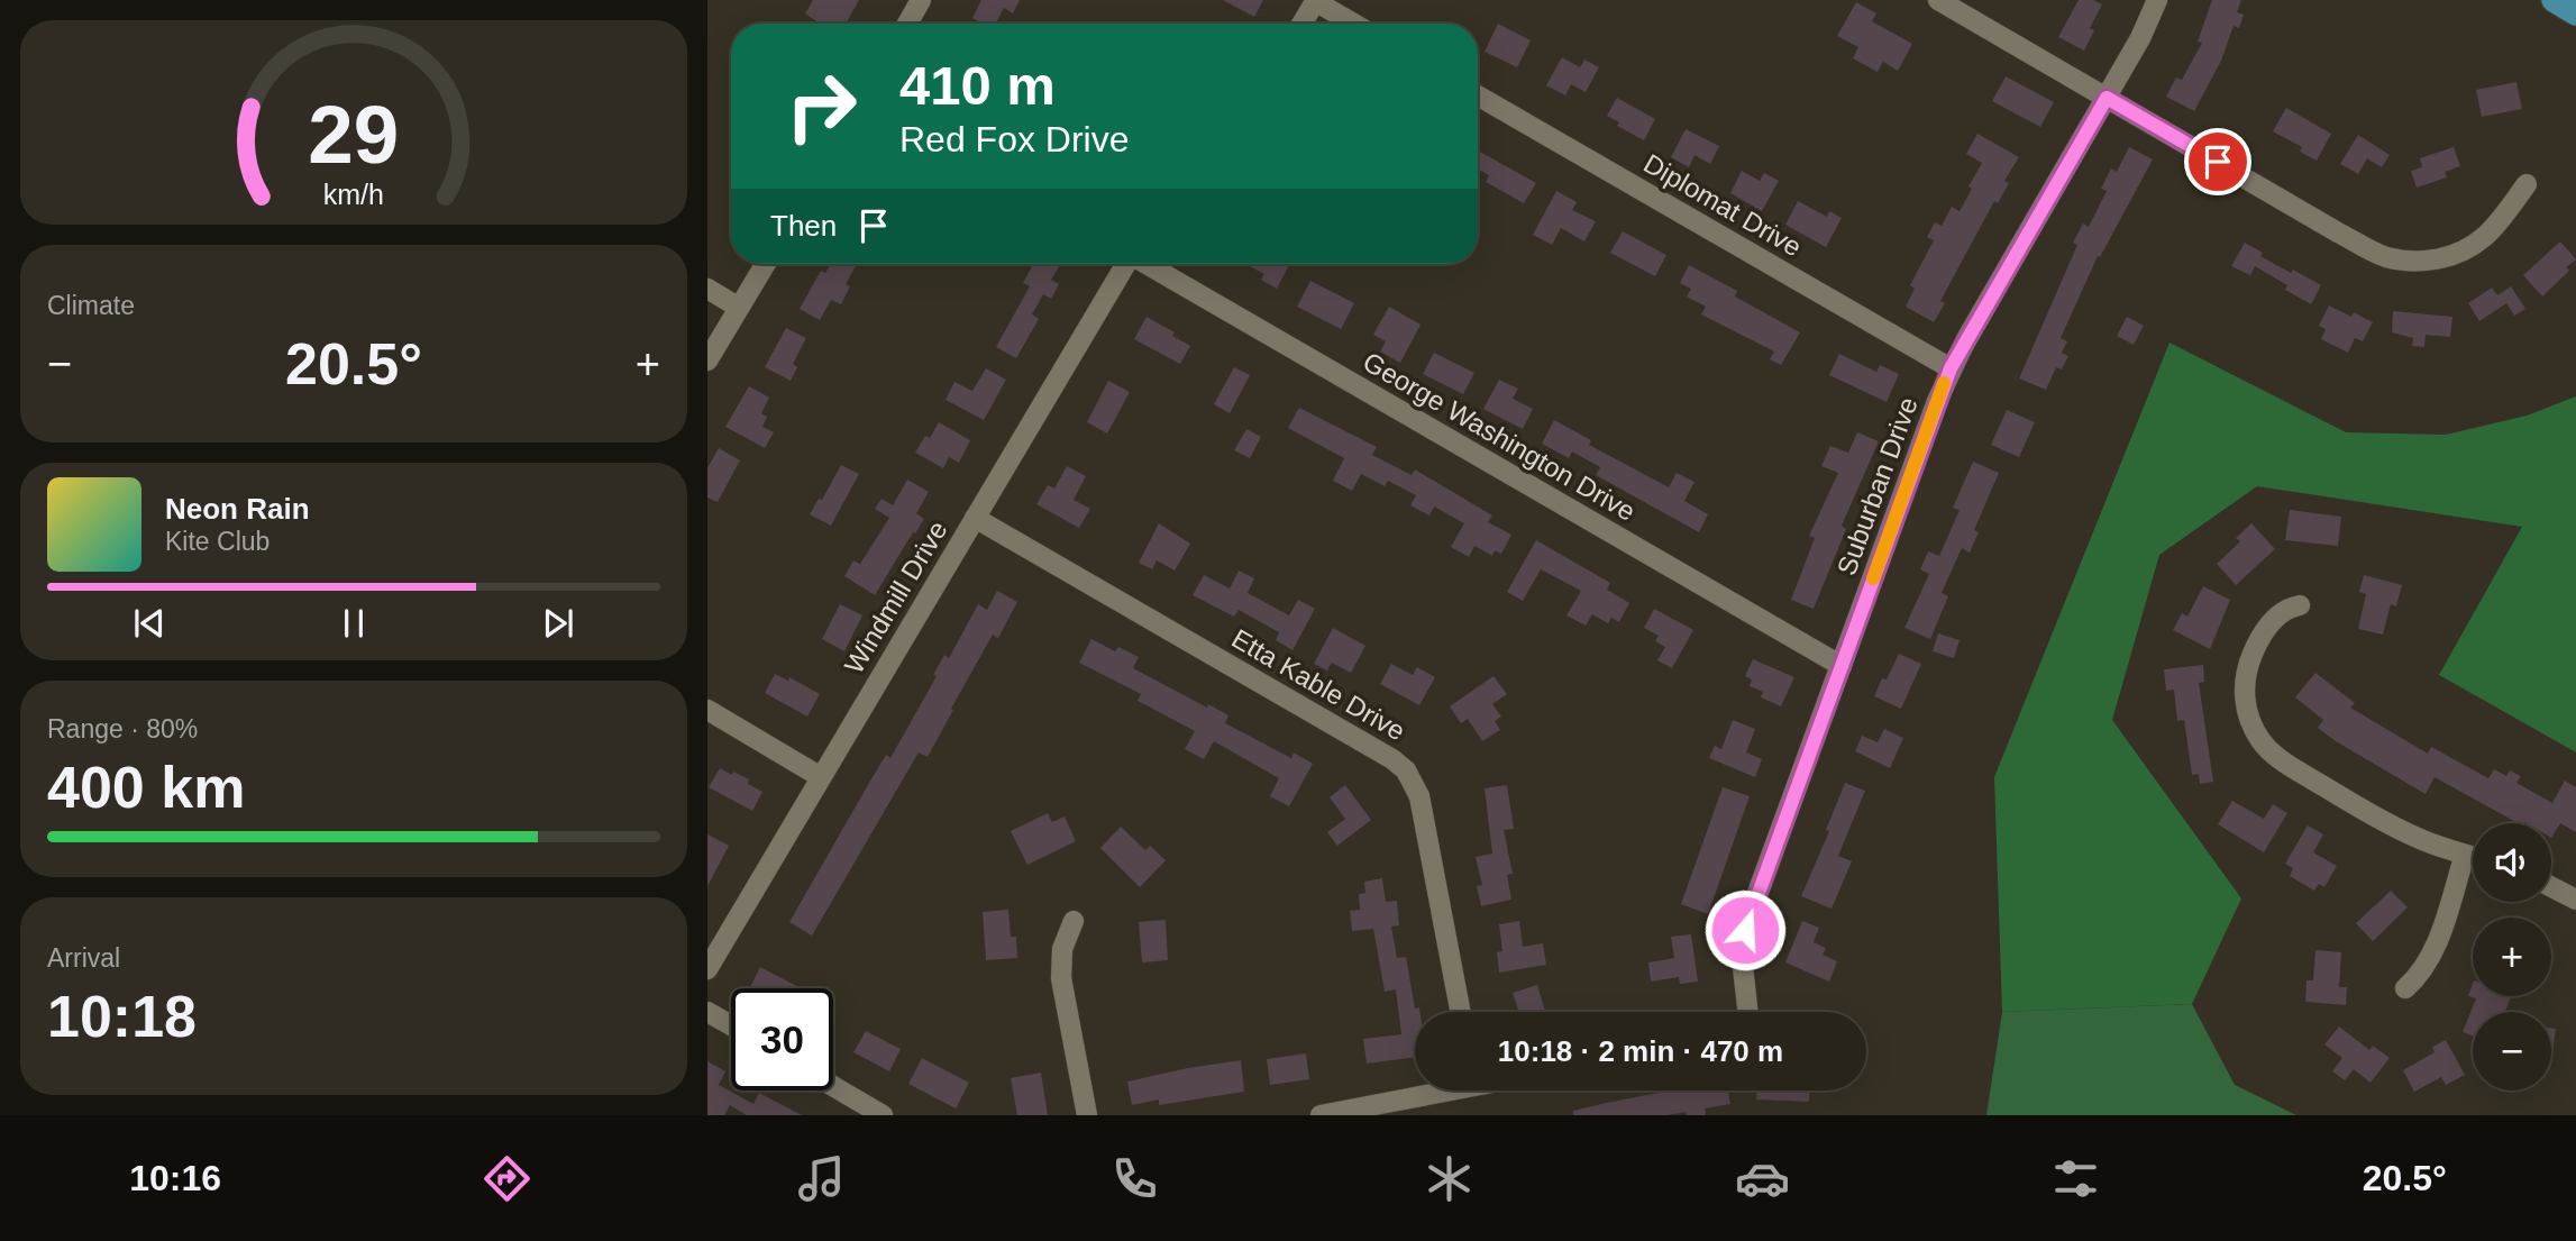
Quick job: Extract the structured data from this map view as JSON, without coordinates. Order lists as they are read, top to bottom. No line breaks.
{"streets":{"street":["Diplomat Drive","George Washington Drive","Suburban Drive","Windmill Drive","Etta Kable Drive"]},"crossings":[["Diplomat Drive","Suburban Drive"],["George Washington Drive","Suburban Drive"],["Windmill Drive","Etta Kable Drive"]],"page":{"turn":["410 m","Red Fox Drive"],"then":"Then","tile":["Climate",["Range · 80%","400 km"],["Arrival","10:18"]],"heat":["−","20.5°","+"],"song":["Neon Rain","Kite Club"],"map_buttons":["+","−"],"limit":"30","trip":"10:18 · 2 min · 470 m","tabs":["10:16","20.5°"],"gauge":["29","km/h"]}}
